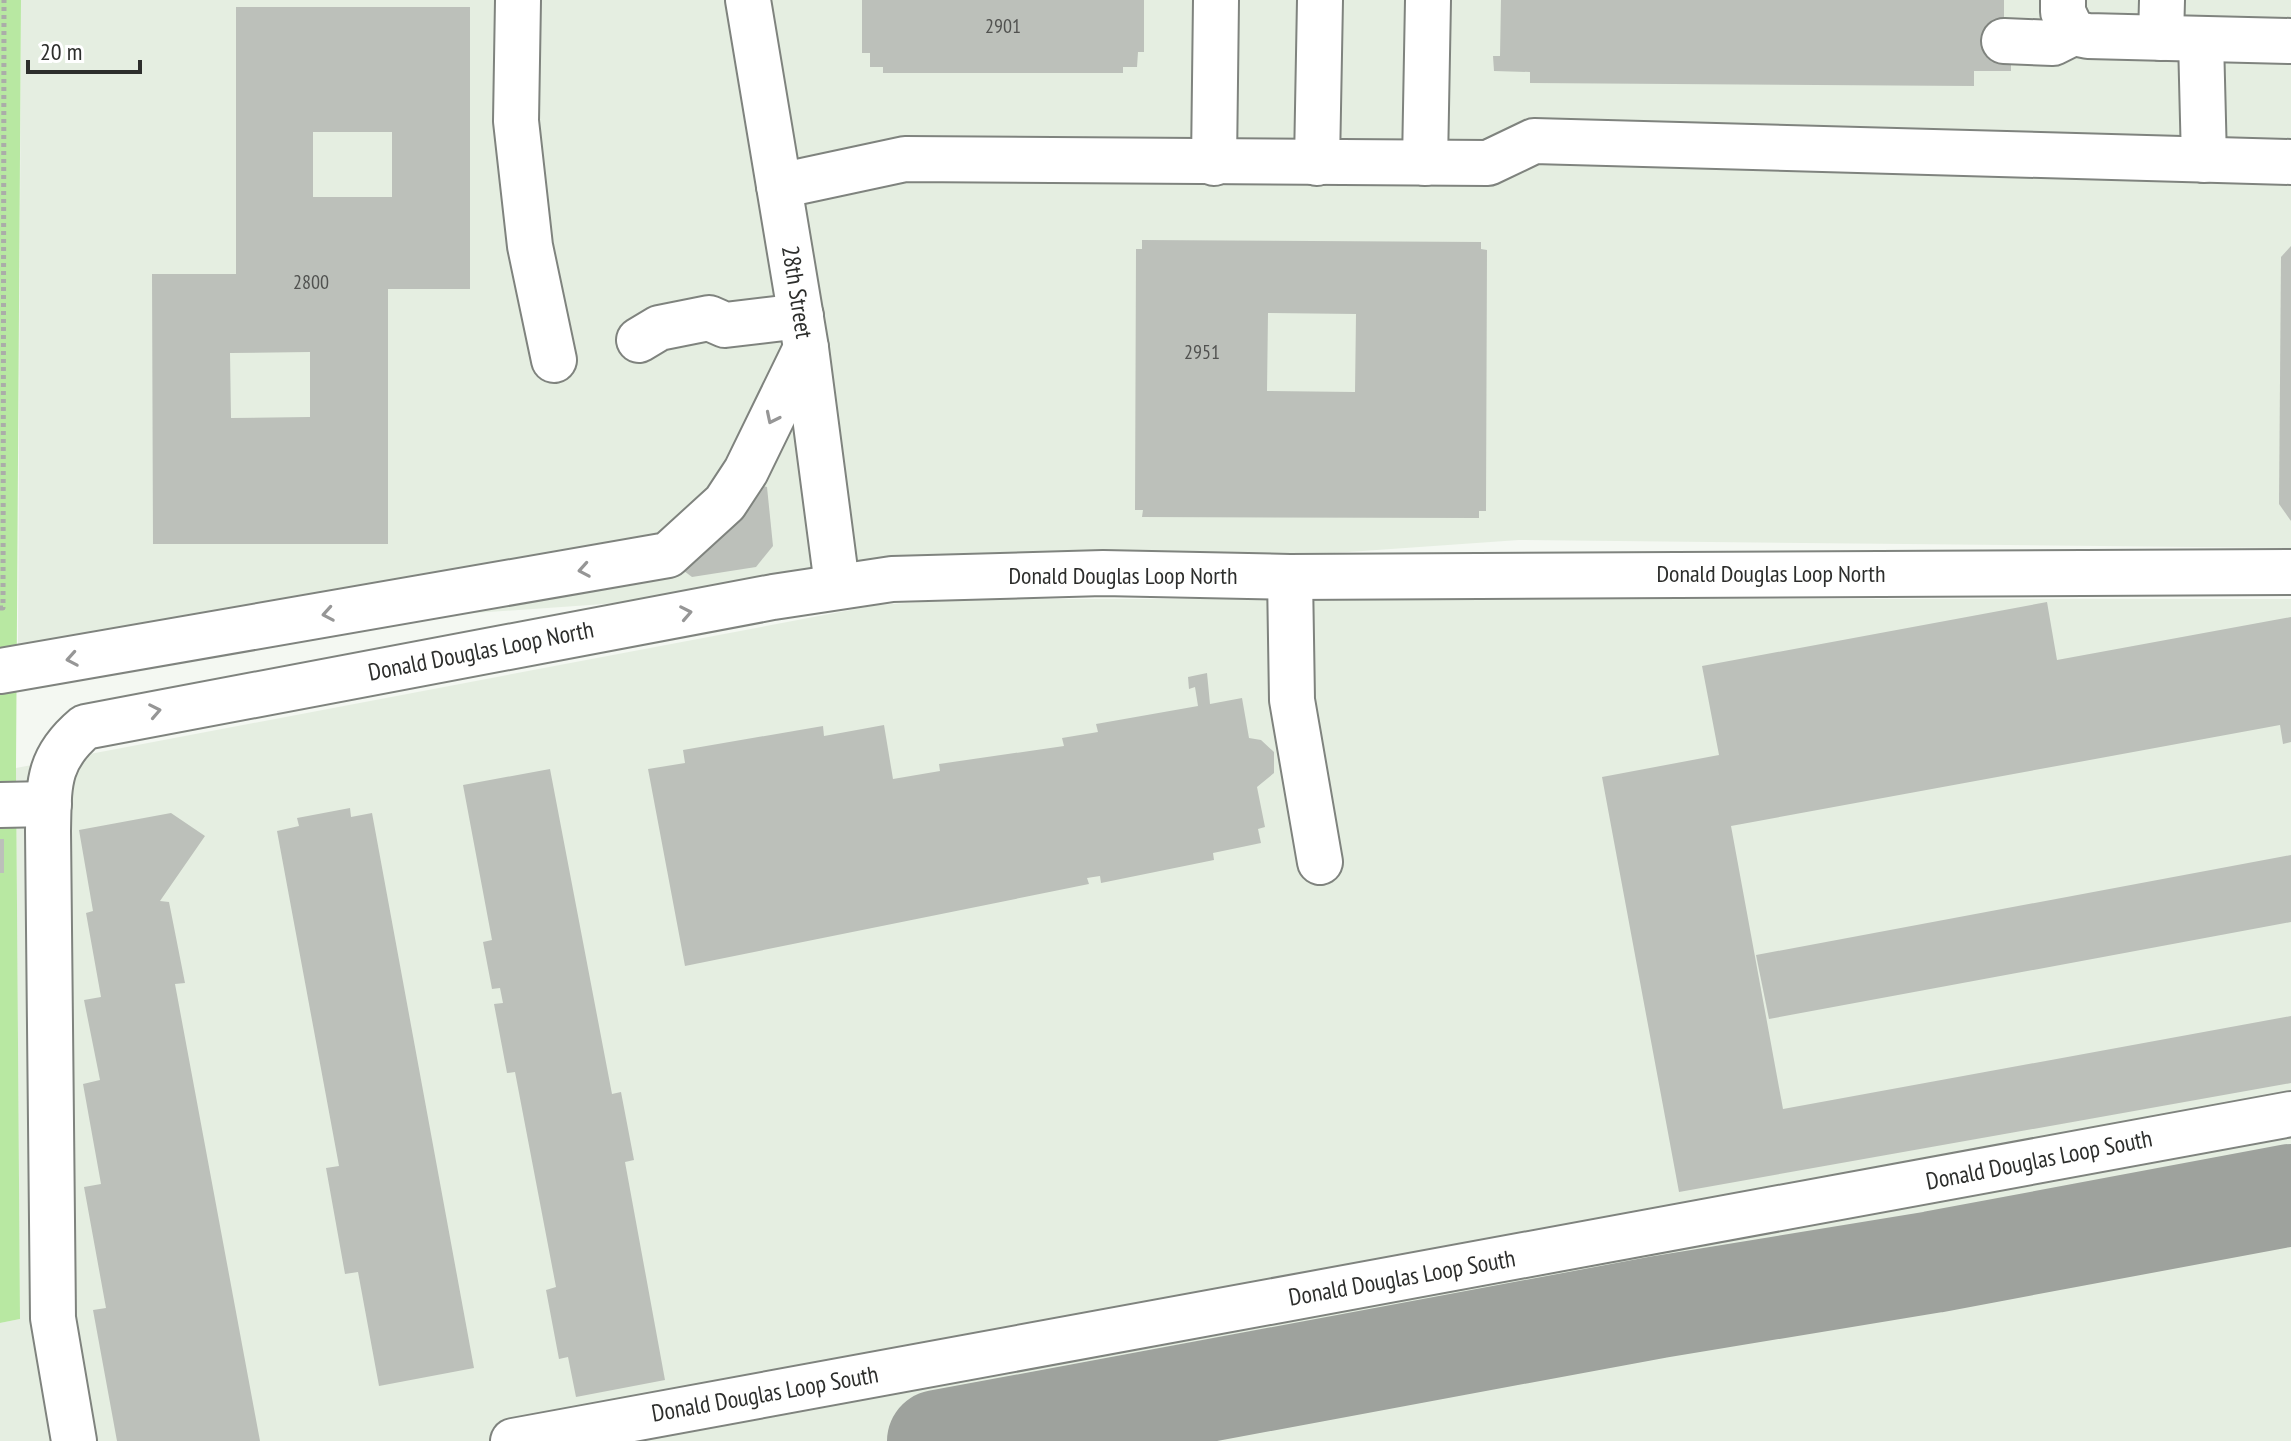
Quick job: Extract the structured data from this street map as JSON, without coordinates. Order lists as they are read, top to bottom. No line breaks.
{"streets":{"street":["28th Street","Donald Douglas Loop North","Donald Douglas Loop South"]},"crossings":[["28th Street","Donald Douglas Loop North"]],"house_numbers":["2901","2800","2951"],"scale_bar":"20 m"}
